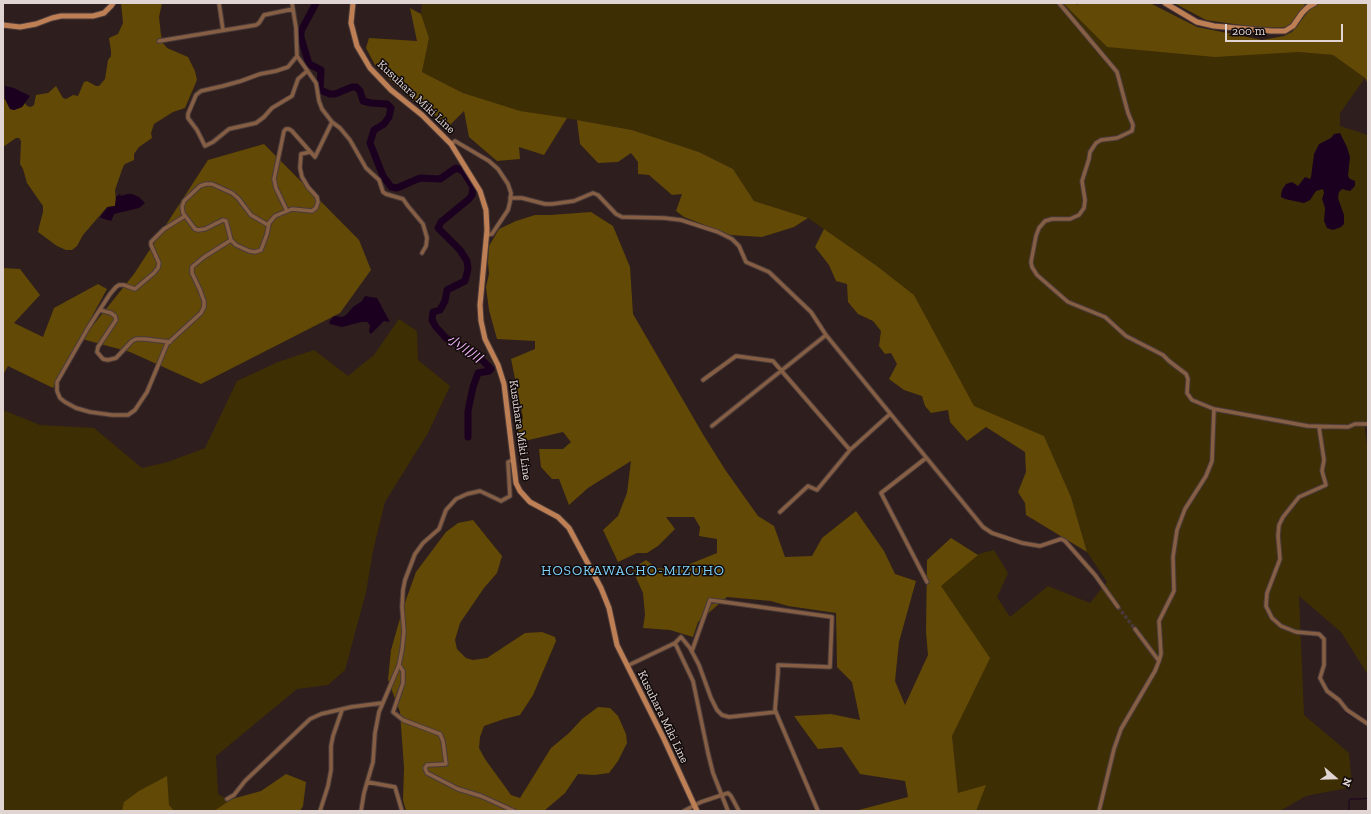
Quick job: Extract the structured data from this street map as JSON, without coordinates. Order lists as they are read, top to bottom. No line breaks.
{"streets":{"main road":["Kusuhara Miki Line"]},"districts":["HOSOKAWACHO-MIZUHO"],"water":["小川川"],"scale_bar":"200 m","north":"right"}
